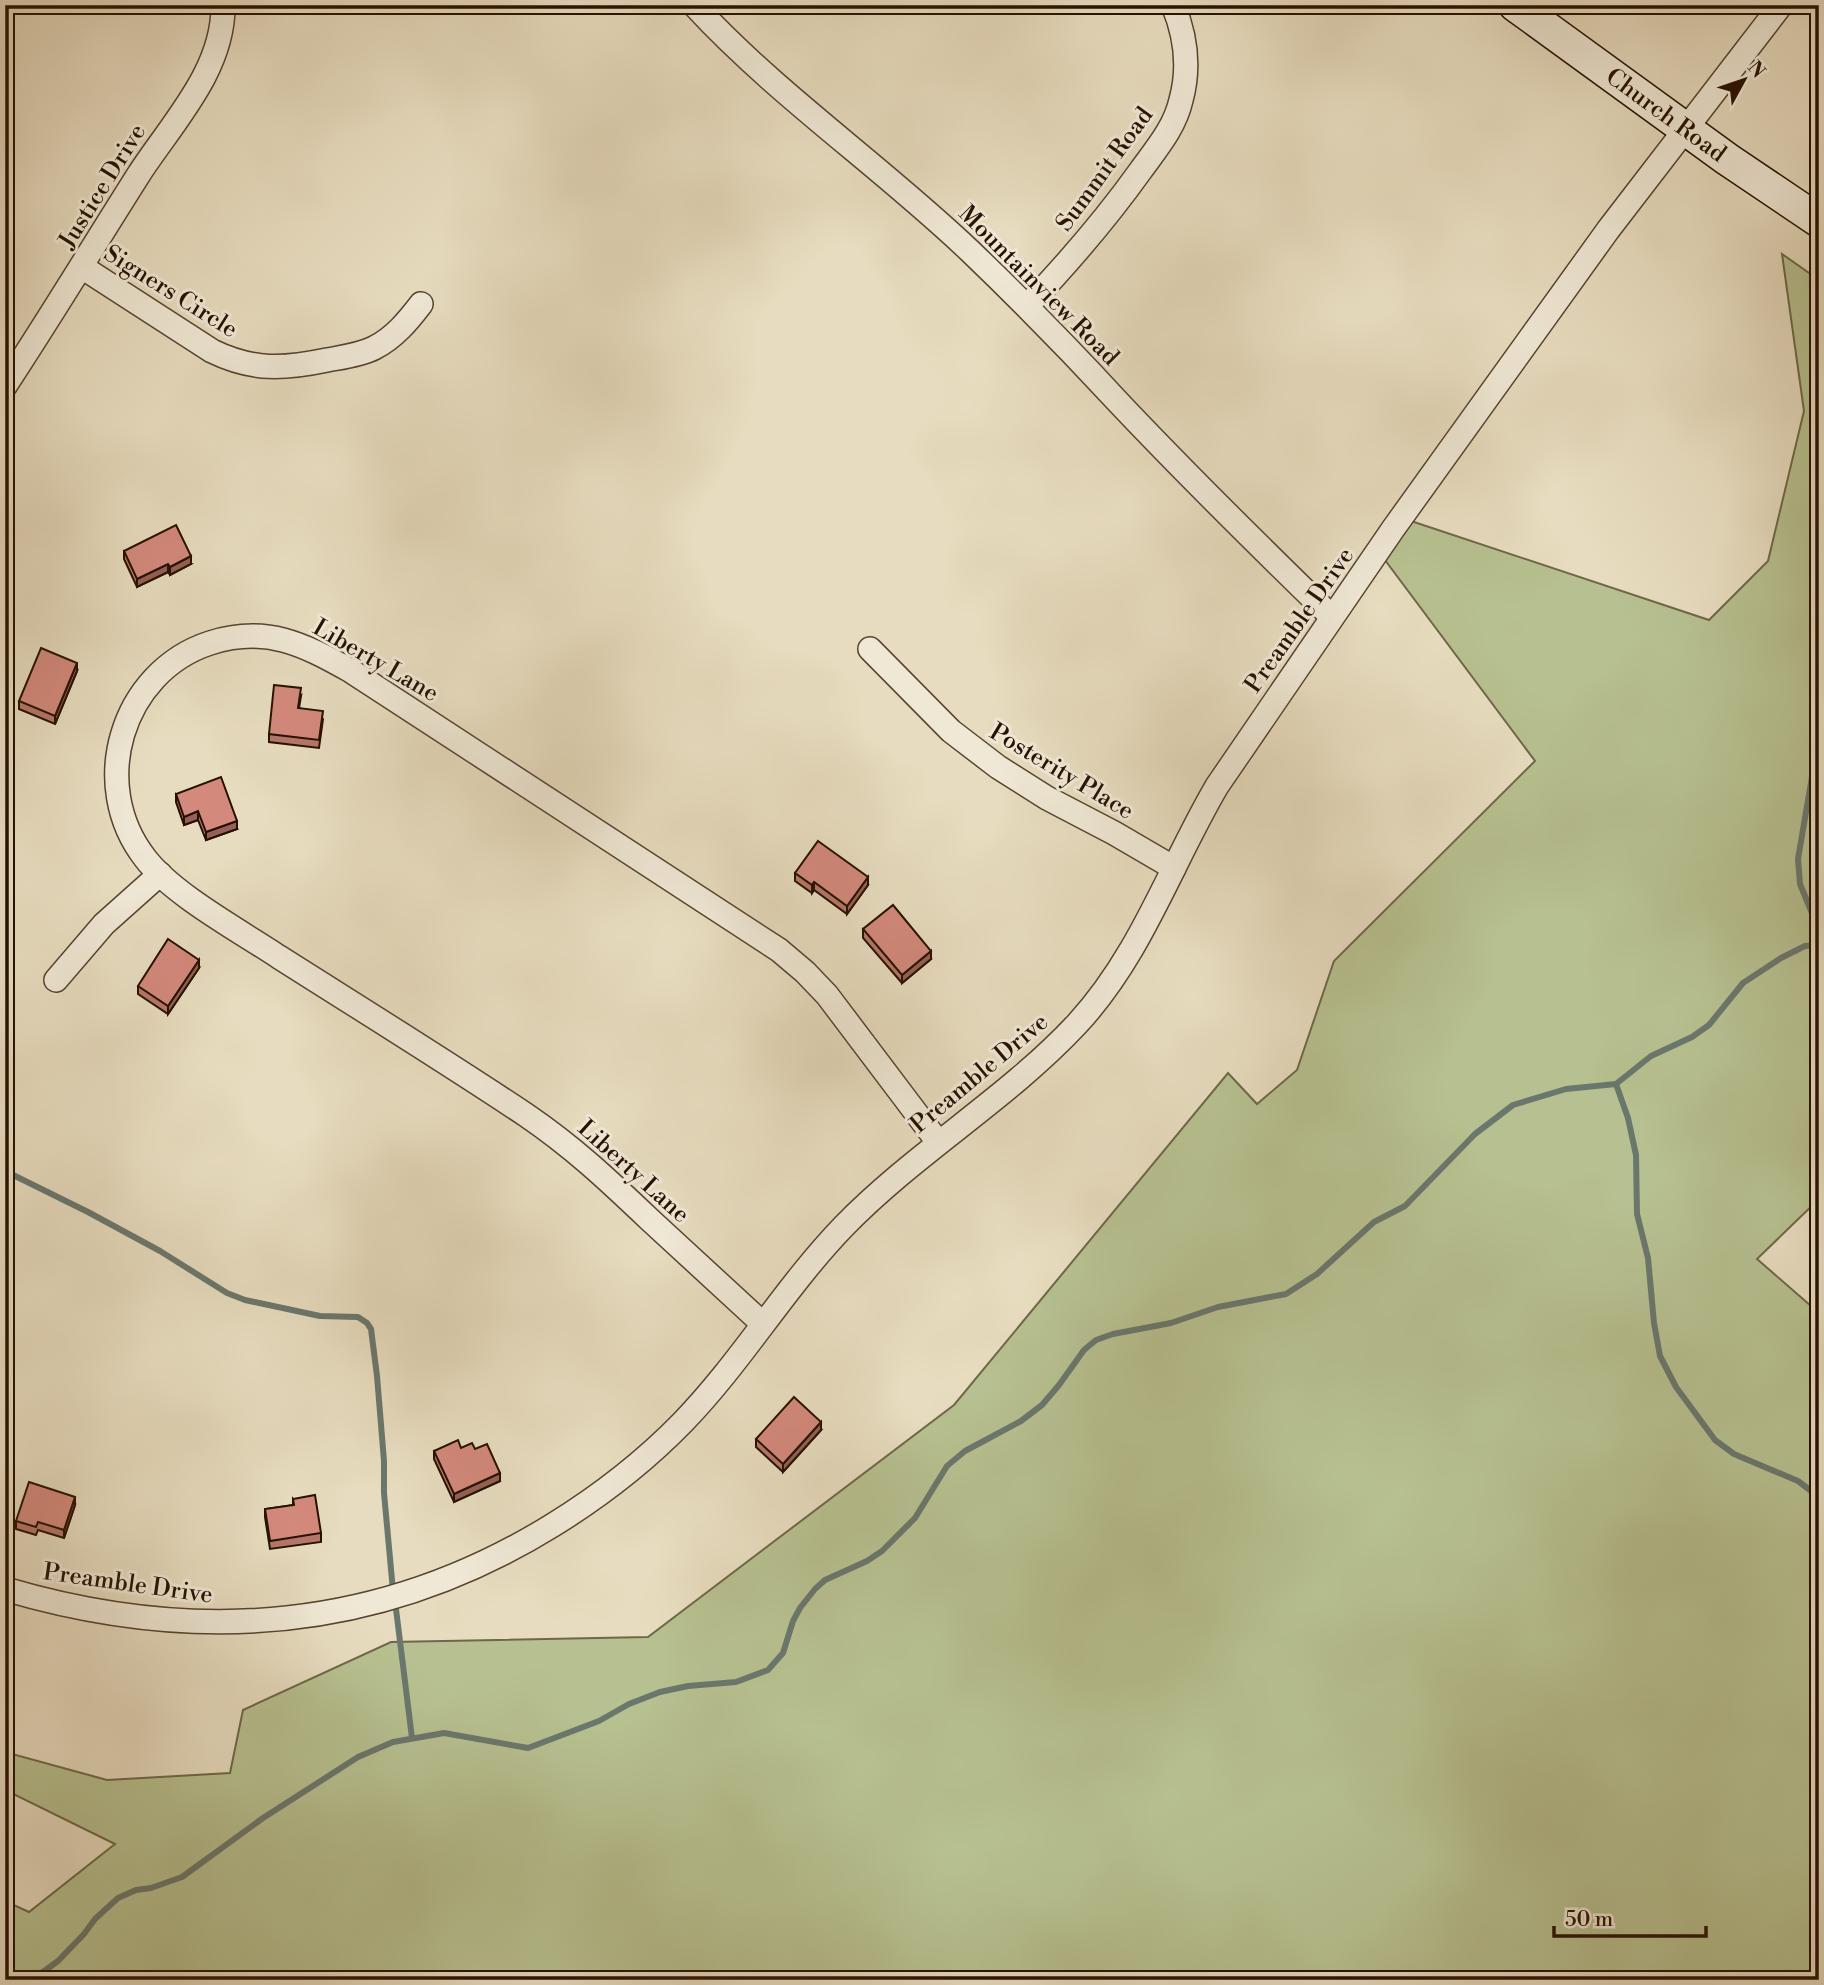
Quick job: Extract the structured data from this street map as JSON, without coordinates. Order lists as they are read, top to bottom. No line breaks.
{"streets":{"main road":["Church Road"],"street":["Summit Road","Justice Drive","Mountainview Road","Signers Circle","Preamble Drive","Liberty Lane","Posterity Place"]},"crossings":[["Church Road","Preamble Drive"],["Summit Road","Mountainview Road"],["Justice Drive","Signers Circle"],["Mountainview Road","Preamble Drive"],["Preamble Drive","Liberty Lane"],["Preamble Drive","Posterity Place"]],"scale_bar":"50 m","north":"top right"}
